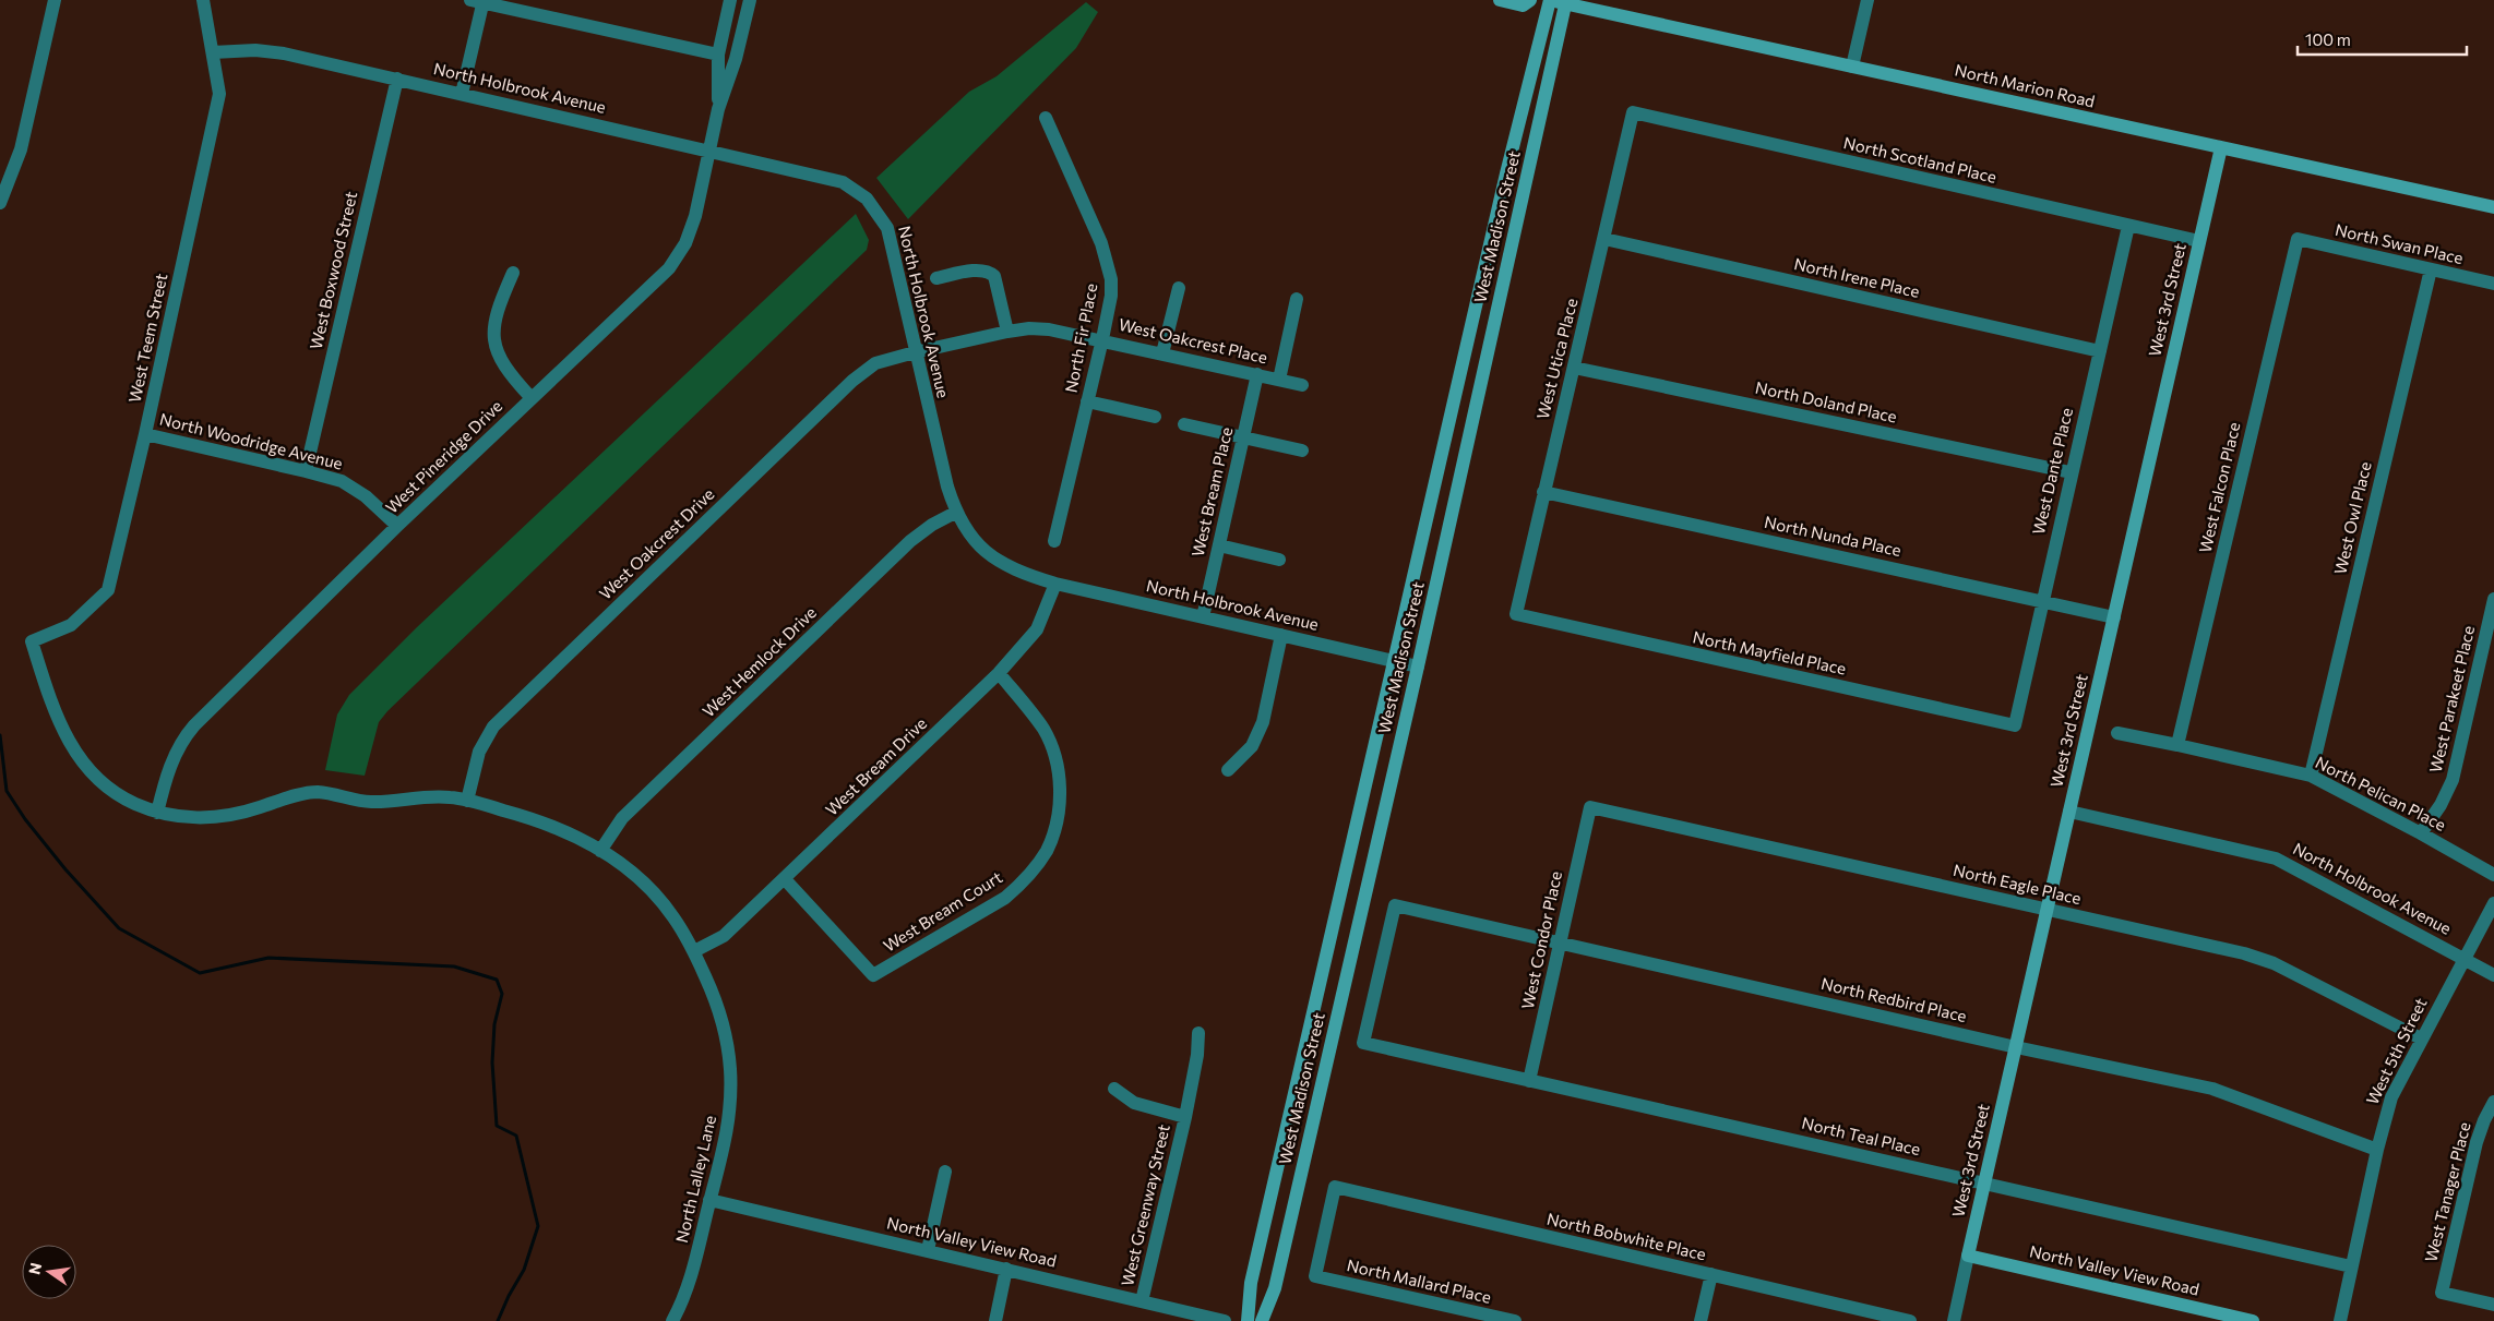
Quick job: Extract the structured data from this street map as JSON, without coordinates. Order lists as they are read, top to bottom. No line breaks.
{"streets":{"street":["North Marion Road","North Holbrook Avenue","North Scotland Place","West Madison Street","North Swan Place","West Boxwood Street","North Irene Place","West 3rd Street","West Teem Street","North Fir Place","West Oakcrest Place","West Utica Place","North Doland Place","North Woodridge Avenue","West Pineridge Drive","West Dante Place","West Falcon Place","West Bream Place","West Owl Place","North Nunda Place","West Oakcrest Drive","North Mayfield Place","West Hemlock Drive","West Parakeet Place","West Bream Drive","North Pelican Place","North Eagle Place","West Bream Court","West Condor Place","North Redbird Place","West 5th Street","North Teal Place","North Lalley Lane","West Tanager Place","West Greenway Street","North Bobwhite Place","North Valley View Road","North Mallard Place"]},"crossings":[["North Marion Road","West Madison Street"],["North Marion Road","West 3rd Street"],["North Holbrook Avenue","West Madison Street"],["North Holbrook Avenue","West Boxwood Street"],["North Holbrook Avenue","West 3rd Street"],["North Holbrook Avenue","West Teem Street"],["North Holbrook Avenue","West Oakcrest Place"],["North Holbrook Avenue","West Pineridge Drive"],["North Holbrook Avenue","West Bream Place"],["North Holbrook Avenue","West Oakcrest Drive"],["North Holbrook Avenue","West Hemlock Drive"],["North Holbrook Avenue","West Bream Drive"],["North Holbrook Avenue","West 5th Street"],["North Scotland Place","West 3rd Street"],["North Scotland Place","West Utica Place"],["North Scotland Place","West Dante Place"],["North Swan Place","West Falcon Place"],["North Swan Place","West Owl Place"],["West Boxwood Street","North Woodridge Avenue"],["North Irene Place","West Utica Place"],["North Irene Place","West Dante Place"],["West 3rd Street","North Nunda Place"],["West 3rd Street","North Eagle Place"],["West 3rd Street","North Redbird Place"],["West 3rd Street","North Teal Place"],["West 3rd Street","North Valley View Road"],["West Teem Street","North Woodridge Avenue"],["West Teem Street","North Lalley Lane"],["North Fir Place","West Oakcrest Place"],["West Oakcrest Place","West Bream Place"],["West Oakcrest Place","West Oakcrest Drive"],["West Utica Place","North Doland Place"],["West Utica Place","North Nunda Place"],["West Utica Place","North Mayfield Place"],["North Doland Place","West Dante Place"],["North Woodridge Avenue","West Pineridge Drive"],["West Pineridge Drive","North Lalley Lane"],["West Dante Place","North Nunda Place"],["West Dante Place","North Mayfield Place"],["West Falcon Place","North Pelican Place"],["West Owl Place","North Pelican Place"],["West Oakcrest Drive","North Lalley Lane"],["West Hemlock Drive","North Lalley Lane"],["West Parakeet Place","North Pelican Place"],["West Bream Drive","West Bream Court"],["West Bream Drive","North Lalley Lane"],["North Eagle Place","West Condor Place"],["North Eagle Place","West 5th Street"],["West Condor Place","North Redbird Place"],["West Condor Place","North Teal Place"],["North Redbird Place","West 5th Street"],["North Redbird Place","North Teal Place"],["West 5th Street","North Teal Place"],["North Lalley Lane","North Valley View Road"],["West Greenway Street","North Valley View Road"],["North Bobwhite Place","North Mallard Place"]],"scale_bar":"100 m","north":"left"}
